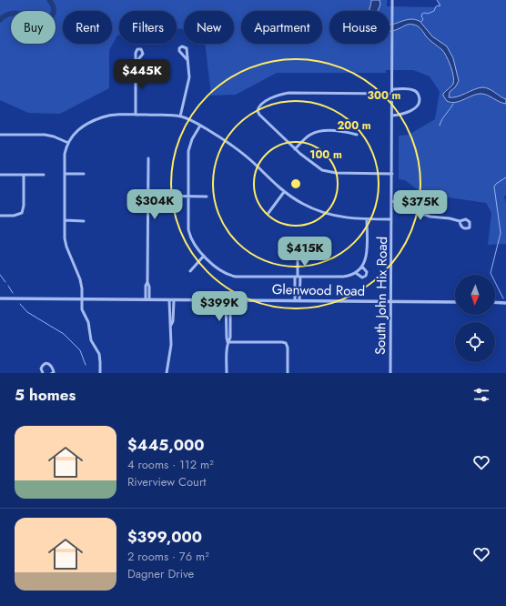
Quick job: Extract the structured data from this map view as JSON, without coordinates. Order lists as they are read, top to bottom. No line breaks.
{"streets":{"street":["Glenwood Road","South John Hix Road"]},"crossings":[["Glenwood Road","South John Hix Road"]],"north":"bottom","page":{"chip":["Buy","Rent","Filters","New","Apartment","House"],"price":["$445K","$304K","$375K","$415K","$399K"],"heading":"5 homes","list":[{"name":"$445,000","note":"4 rooms · 112 m² · Riverview Court"},{"name":"$399,000","note":"2 rooms · 76 m² · Dagner Drive"}]},"rings":["300 m","200 m","100 m"]}
